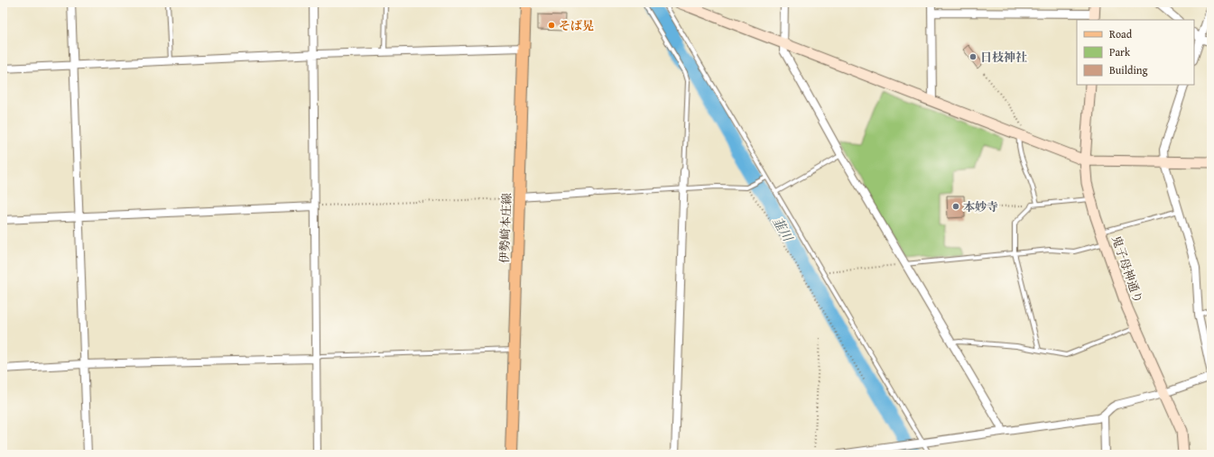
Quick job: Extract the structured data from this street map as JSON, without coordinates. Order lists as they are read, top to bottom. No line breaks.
{"streets":{"main road":["伊勢崎本庄線"],"street":["鬼子母神通り"]},"water":["韮川"],"places":["そば晃","日枝神社","本妙寺"],"legend":["Road","Park","Building"]}
